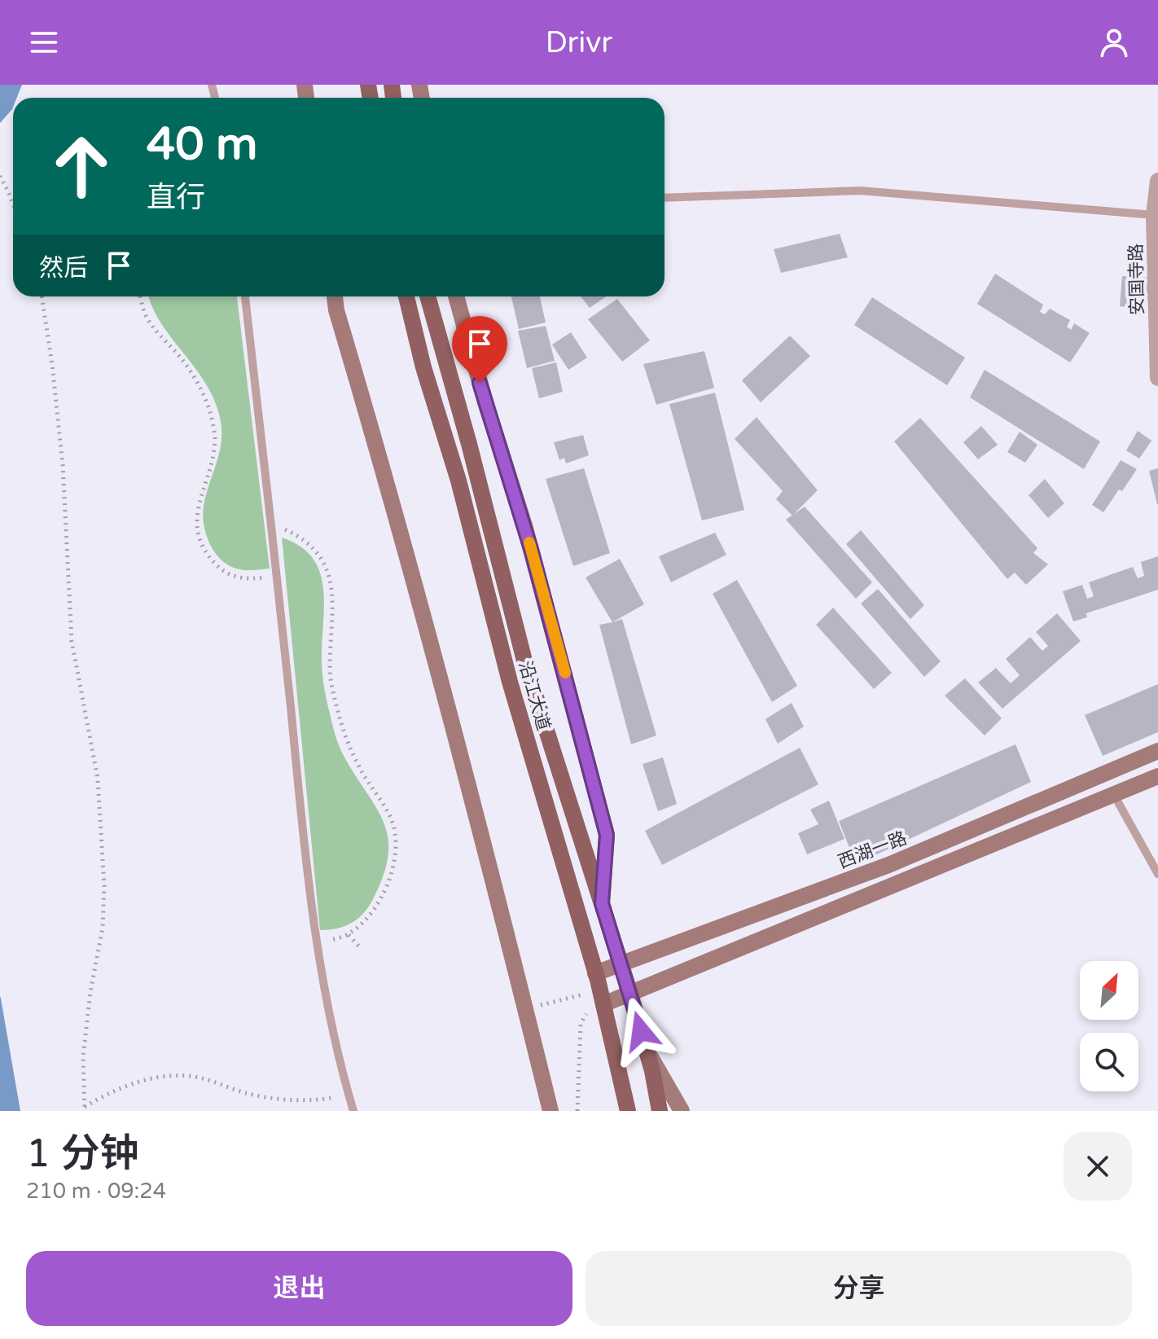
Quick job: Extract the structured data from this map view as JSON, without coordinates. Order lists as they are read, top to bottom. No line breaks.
{"streets":{"main road":["沿江大道"],"street":["安国寺路","西湖一路"]},"crossings":[["沿江大道","西湖一路"]],"north":"top right","page":{"header":"Drivr","turn":["40 m","直行"],"then":"然后","heading":["1 分钟","210 m · 09:24"],"buttons":["退出","分享"]}}
